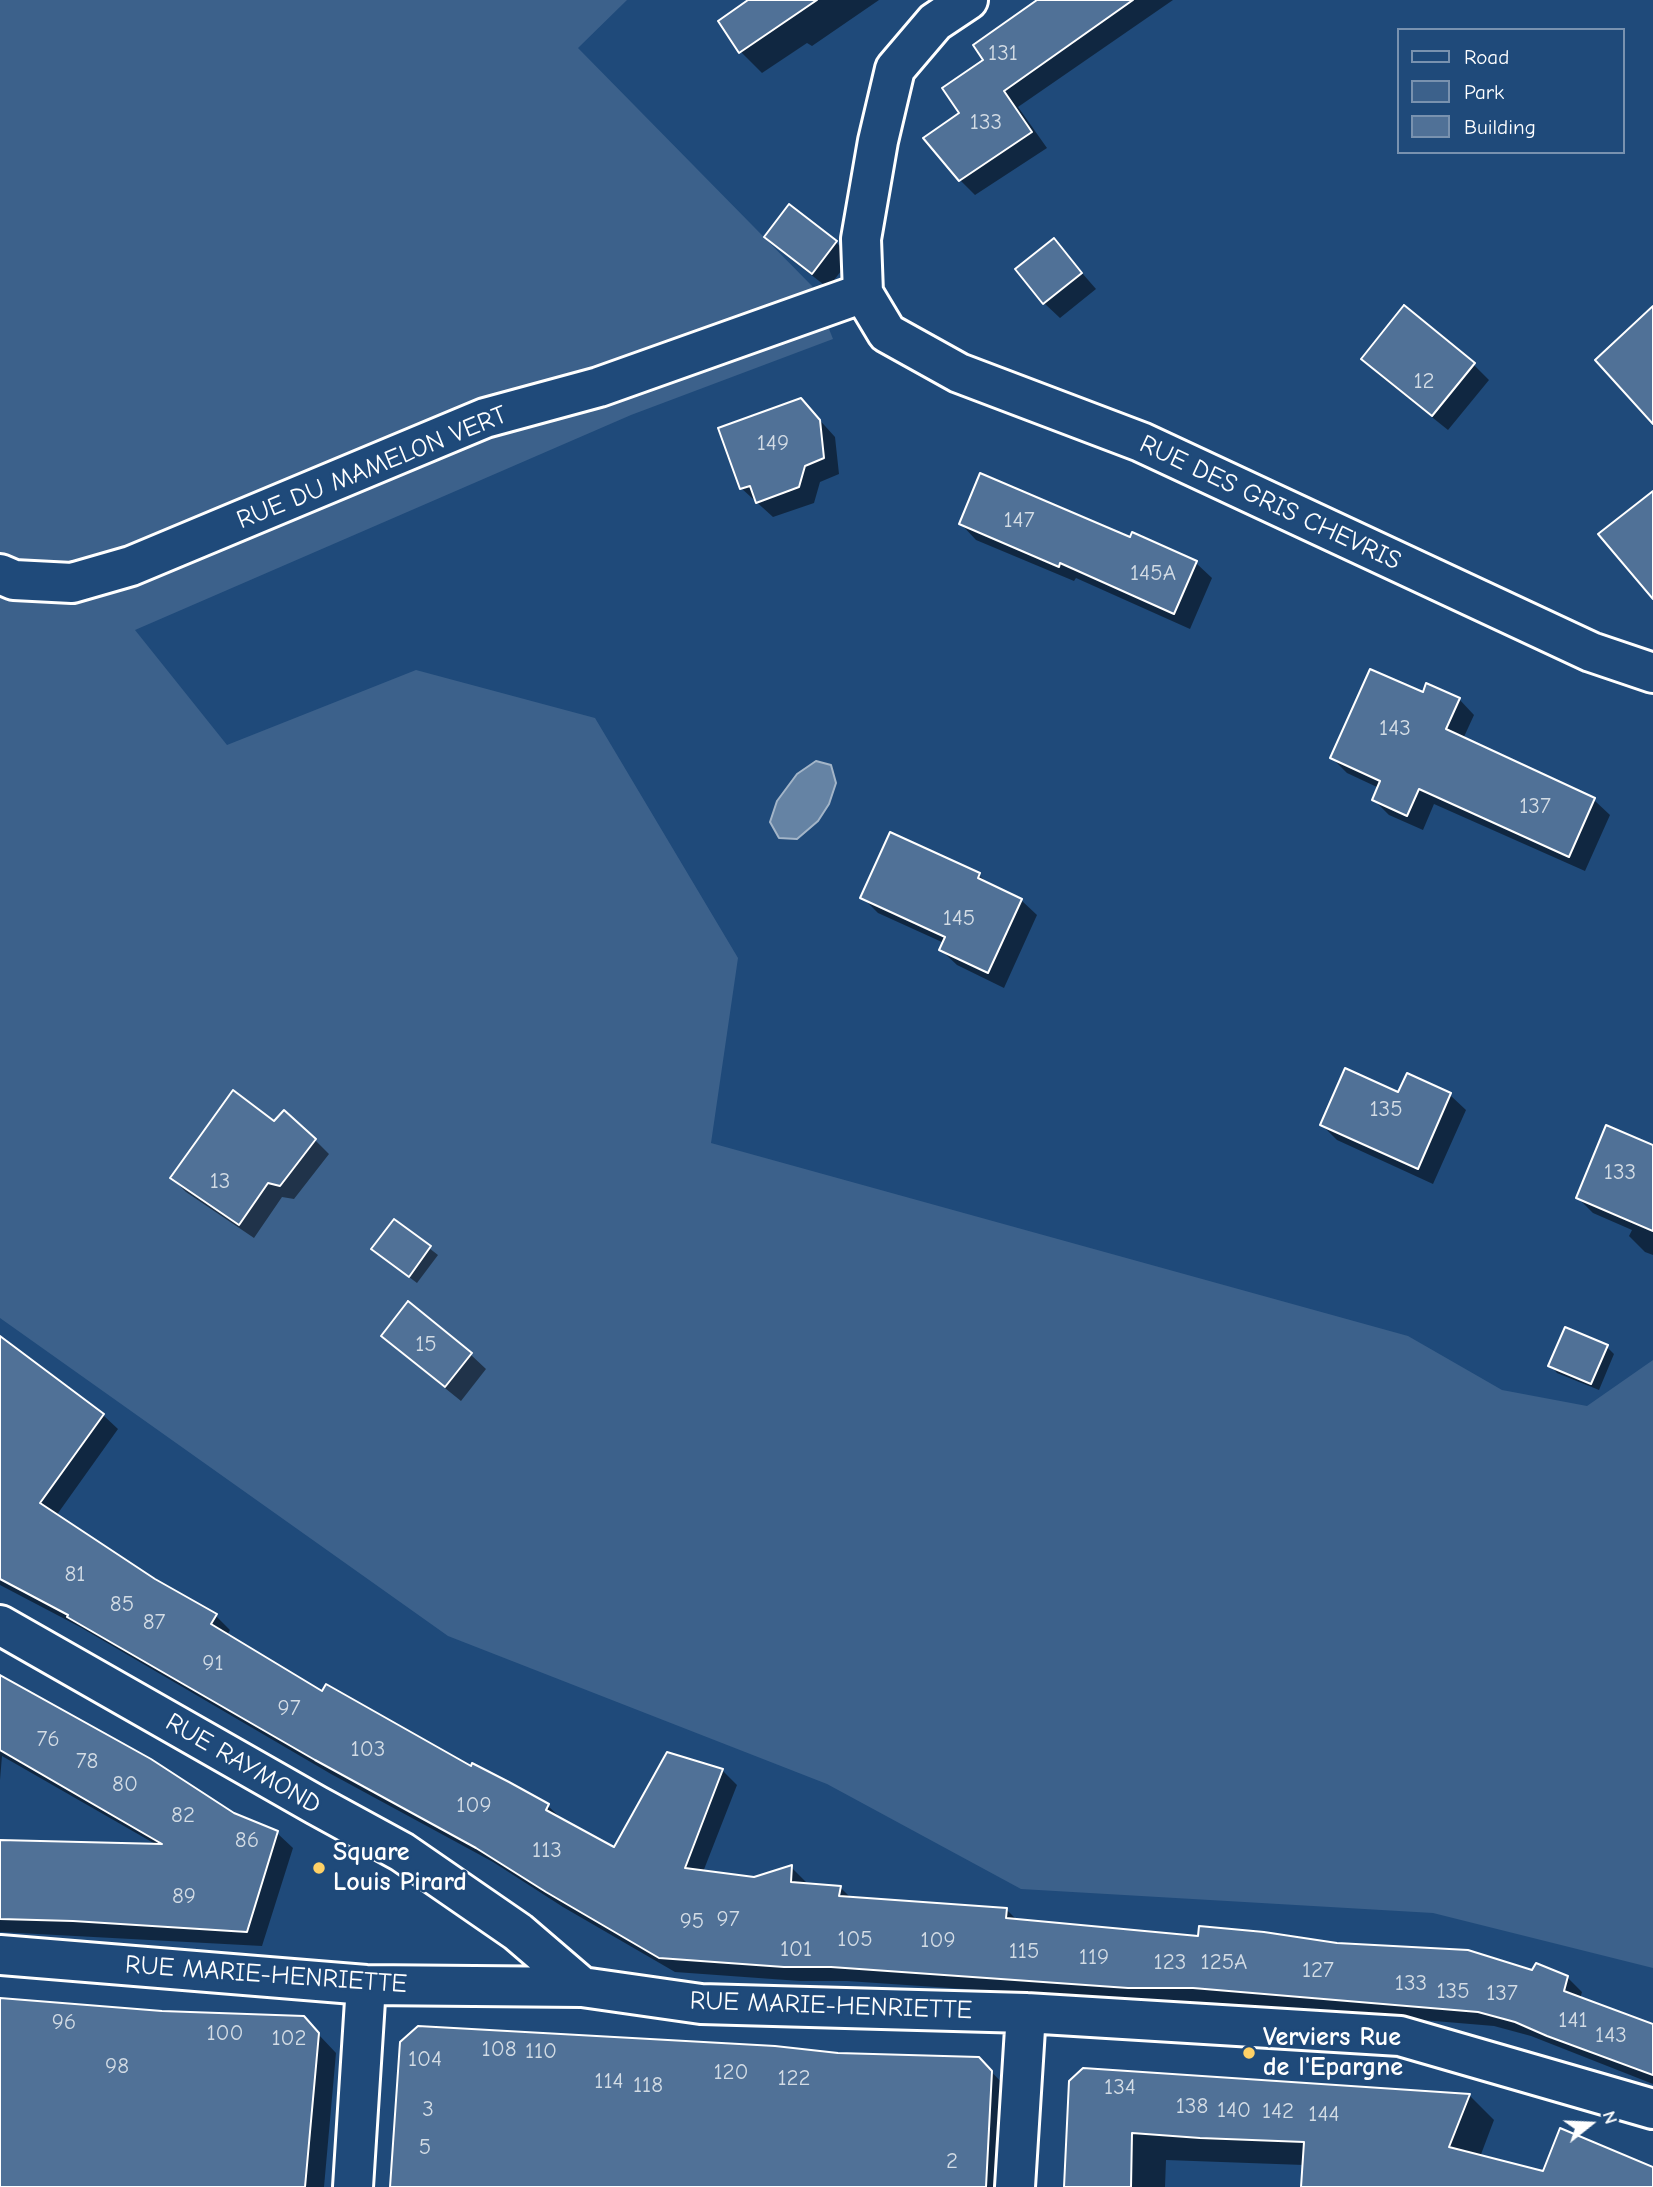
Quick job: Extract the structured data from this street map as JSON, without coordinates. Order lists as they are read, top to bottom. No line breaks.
{"streets":{"street":["RUE DU MAMELON VERT","RUE DES GRIS CHEVRIS","RUE RAYMOND","RUE MARIE-HENRIETTE"]},"crossings":[["RUE DU MAMELON VERT","RUE DES GRIS CHEVRIS"],["RUE RAYMOND","RUE MARIE-HENRIETTE"]],"places":["Square Louis Pirard","Verviers Rue de l'Epargne"],"house_numbers":["131","133","12","149","147","145A","143","137","145","135","133","13","15","81","85","87","91","97","76","103","78","80","109","82","86","113","89","97","95","105","109","101","115","119","123","125A","127","133","135","137","141","96","100","143","102","108","110","104","98","120","122","114","118","134","138","3","140","142","144","5","2"],"legend":["Road","Park","Building"],"north":"right"}
